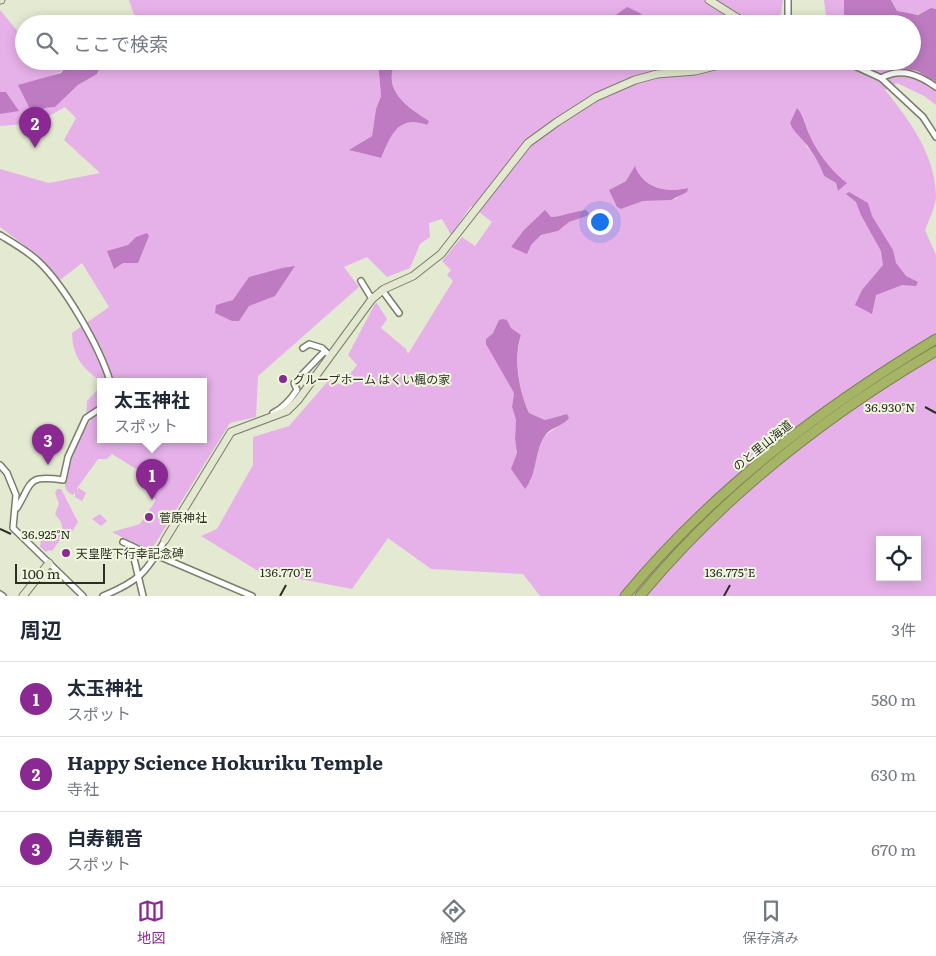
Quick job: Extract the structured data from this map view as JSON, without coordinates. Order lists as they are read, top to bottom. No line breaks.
{"streets":{"highway":["のと里山海道"]},"places":["グループホーム はくい楓の家","菅原神社","天皇陛下行幸記念碑"],"scale_bar":"100 m","page":{"search":"ここで検索","pins":["2","3","1"],"popup":["太玉神社","スポット"],"scale":"100 m","heading":["周辺","3件"],"list":[{"mark":"1","name":"太玉神社","note":"スポット","value":"580 m"},{"mark":"2","name":"Happy Science Hokuriku Temple","note":"寺社","value":"630 m"},{"mark":"3","name":"白寿観音","note":"スポット","value":"670 m"}],"nav":["地図","経路","保存済み"]},"coordinates":["36.930°N","36.925°N","136.770°E","136.775°E"]}
